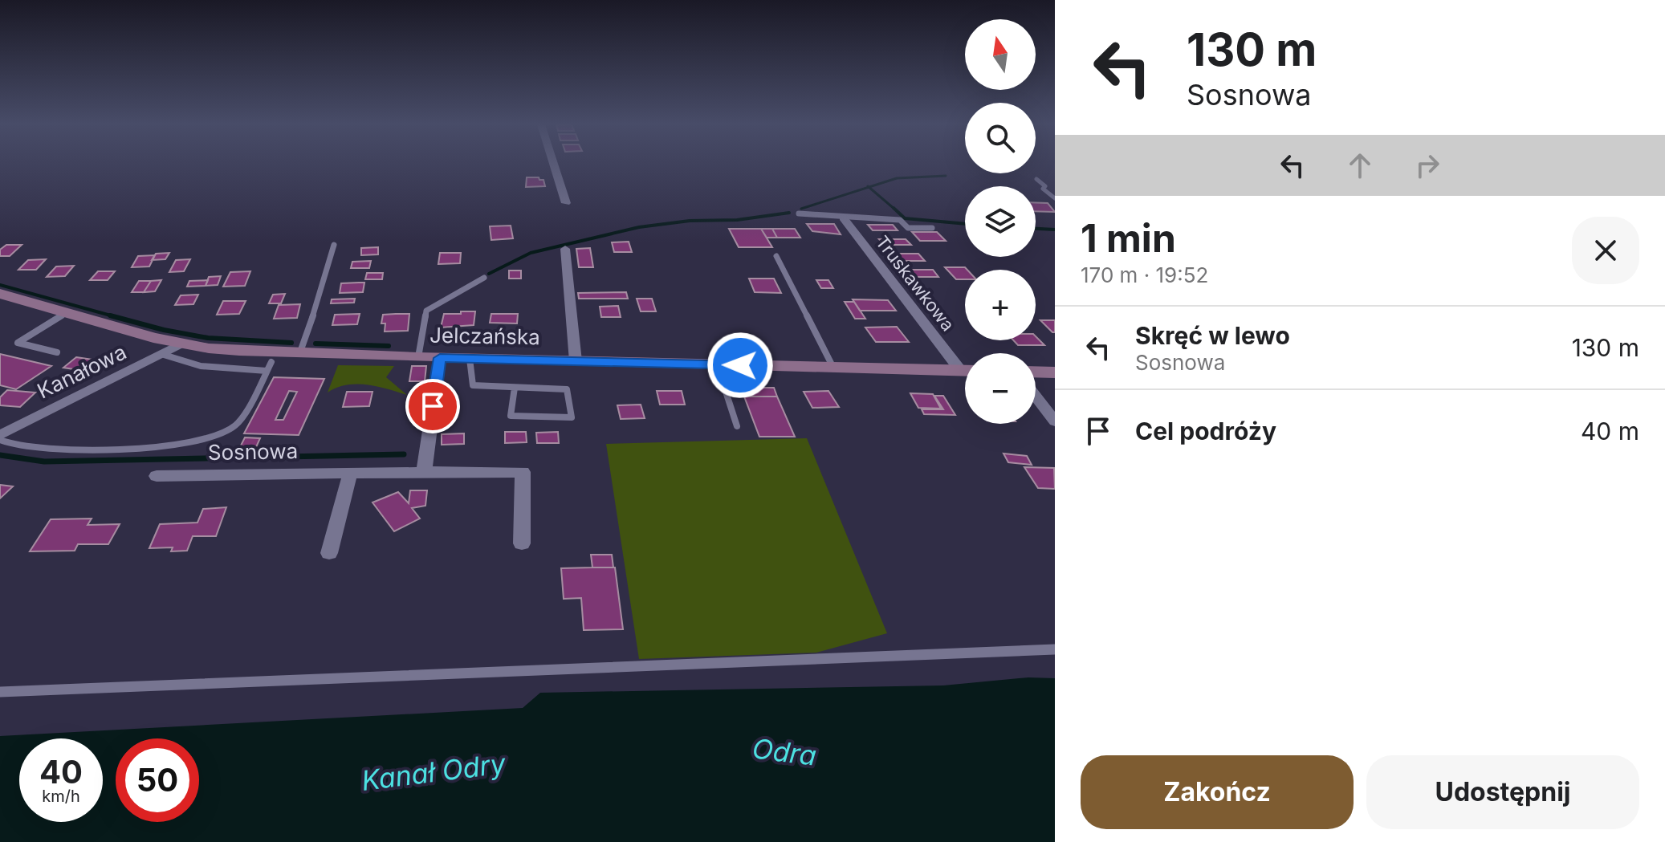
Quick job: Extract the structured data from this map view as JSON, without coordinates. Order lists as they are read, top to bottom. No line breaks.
{"streets":{"main road":["Jelczańska"],"street":["Truskawkowa","Kanałowa","Sosnowa"]},"crossings":[["Jelczańska","Kanałowa"]],"water":["Odra","Kanał Odry"],"north":"top","page":{"turn":["130 m","Sosnowa"],"map_buttons":["+","−"],"heading":["1 min","170 m · 19:52"],"list":[{"name":"Skręć w lewo","note":"Sosnowa","value":"130 m"},{"name":"Cel podróży","value":"40 m"}],"speed":"40 km/h","limit":"50","buttons":["Zakończ","Udostępnij"]}}
